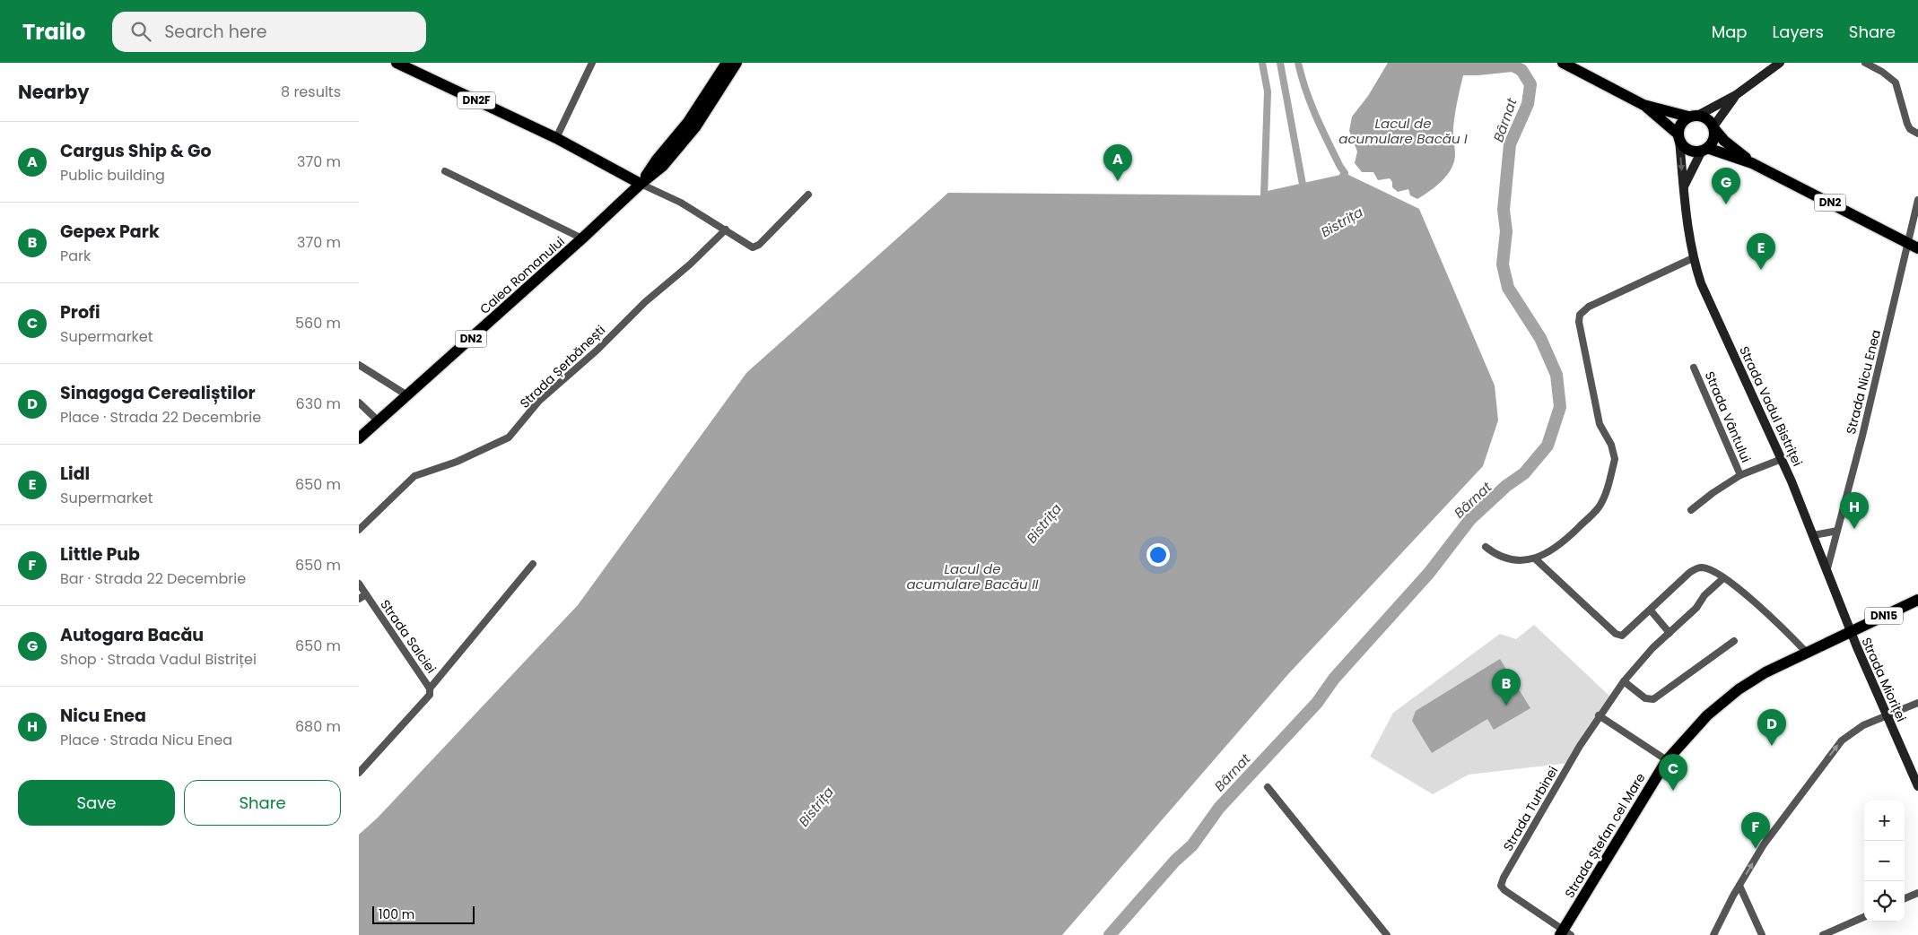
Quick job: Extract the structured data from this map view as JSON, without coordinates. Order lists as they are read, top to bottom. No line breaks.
{"streets":{"main road":["DN2F","DN2","Calea Romanului","Strada Vadul Bistriței","DN15","Strada Mioriței","Strada Ștefan cel Mare"],"street":["Strada Șerbănești","Strada Nicu Enea","Strada Vântului","Strada Salciei","Strada Turbinei"]},"crossings":[["DN2F","Calea Romanului"],["DN2","Strada Nicu Enea"],["DN2","Strada Vadul Bistriței"],["Strada Nicu Enea","Strada Vadul Bistriței"],["Strada Vadul Bistriței","Strada Vântului"],["Strada Vadul Bistriței","DN15"],["Strada Vadul Bistriței","Strada Mioriței"],["Strada Vadul Bistriței","Strada Ștefan cel Mare"],["DN15","Strada Mioriței"],["DN15","Strada Ștefan cel Mare"],["Strada Mioriței","Strada Ștefan cel Mare"],["Strada Turbinei","Strada Ștefan cel Mare"]],"water":["Bârnat","Lacul de acumulare Bacău I","Bistrița","Lacul de acumulare Bacău II"],"scale_bar":"100 m","page":{"header":"Trailo","search":"Search here","nav":["Map","Layers","Share"],"heading":["Nearby","8 results"],"list":[{"mark":"A","name":"Cargus Ship & Go","note":"Public building","value":"370 m"},{"mark":"B","name":"Gepex Park","note":"Park","value":"370 m"},{"mark":"C","name":"Profi","note":"Supermarket","value":"560 m"},{"mark":"D","name":"Sinagoga Cerealiștilor","note":"Place · Strada 22 Decembrie","value":"630 m"},{"mark":"E","name":"Lidl","note":"Supermarket","value":"650 m"},{"mark":"F","name":"Little Pub","note":"Bar · Strada 22 Decembrie","value":"650 m"},{"mark":"G","name":"Autogara Bacău","note":"Shop · Strada Vadul Bistriței","value":"650 m"},{"mark":"H","name":"Nicu Enea","note":"Place · Strada Nicu Enea","value":"680 m"}],"pins":["A","G","E","H","B","D","C","F"],"buttons":["Save","Share"],"map_buttons":["+","−"],"scale":"100 m"}}
